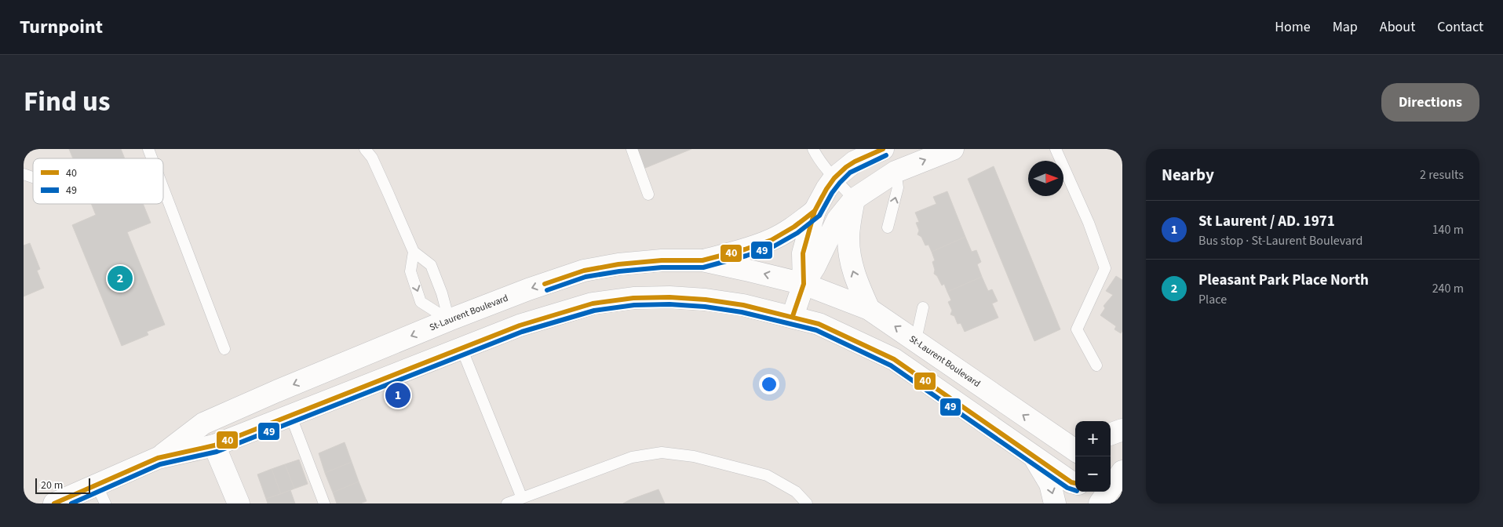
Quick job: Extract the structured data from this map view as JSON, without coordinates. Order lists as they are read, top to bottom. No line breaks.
{"streets":{"street":["St-Laurent Boulevard"]},"lines":["transit line 40","transit line 49"],"legend":["40","49"],"scale_bar":"20 m","north":"right","page":{"header":"Turnpoint","nav":["Home","Map","About","Contact"],"title":"Find us","buttons":"Directions","heading":["Nearby","2 results"],"list":[{"mark":"1","name":"St Laurent / AD. 1971","note":"Bus stop · St-Laurent Boulevard","value":"140 m"},{"mark":"2","name":"Pleasant Park Place North","note":"Place","value":"240 m"}],"pins":["2","1"],"map_buttons":["+","−"],"scale":"20 m"}}
